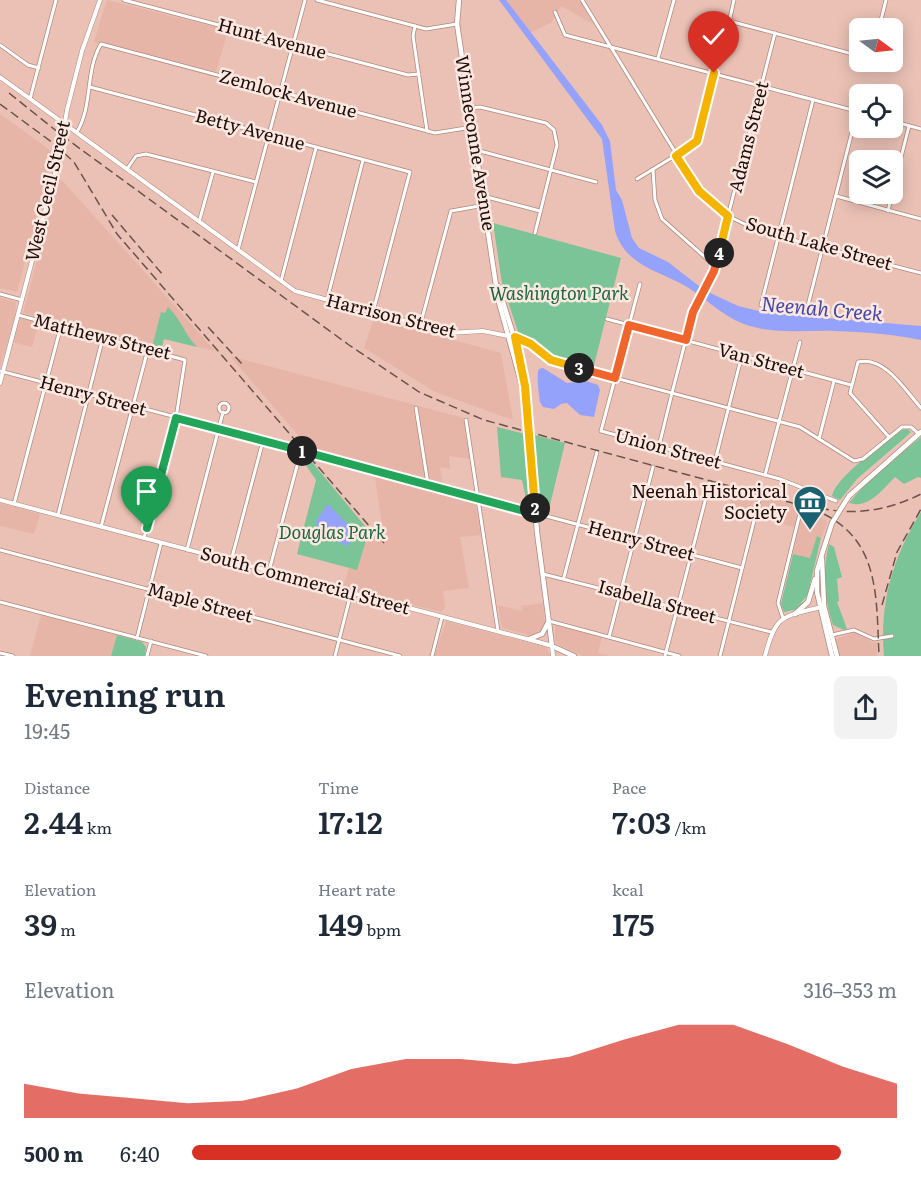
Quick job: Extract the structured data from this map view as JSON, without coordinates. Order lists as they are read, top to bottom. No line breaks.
{"streets":{"main road":["Winneconne Avenue","West Cecil Street","Harrison Street","South Commercial Street"],"street":["Hunt Avenue","Zemlock Avenue","Betty Avenue","Adams Street","South Lake Street","Matthews Street","Van Street","Henry Street","Union Street","Isabella Street","Maple Street"]},"crossings":[["Zemlock Avenue","Betty Avenue"],["Zemlock Avenue","Winneconne Avenue"],["Betty Avenue","Harrison Street"],["Adams Street","South Lake Street"],["Adams Street","Harrison Street"],["Adams Street","Van Street"],["Adams Street","Union Street"],["Winneconne Avenue","Harrison Street"],["Winneconne Avenue","Henry Street"],["Winneconne Avenue","South Commercial Street"],["Winneconne Avenue","Isabella Street"],["West Cecil Street","Matthews Street"],["West Cecil Street","Henry Street"],["Harrison Street","Union Street"],["Matthews Street","Henry Street"]],"water":["Neenah Creek"],"parks":["Washington Park","Douglas Park"],"places":{"museum":["Neenah Historical Society"]},"north":"right","page":{"pins":["4","3","1","2"],"heading":["Evening run","19:45"],"stats":[["Distance","2.44 km"],["Time","17:12"],["Pace","7:03 /km"],["Elevation","39 m"],["Heart rate","149 bpm"],["kcal","175"]],"chart":["Elevation","316–353 m"],"list":[{"name":"500 m","note":"6:40"}]}}
